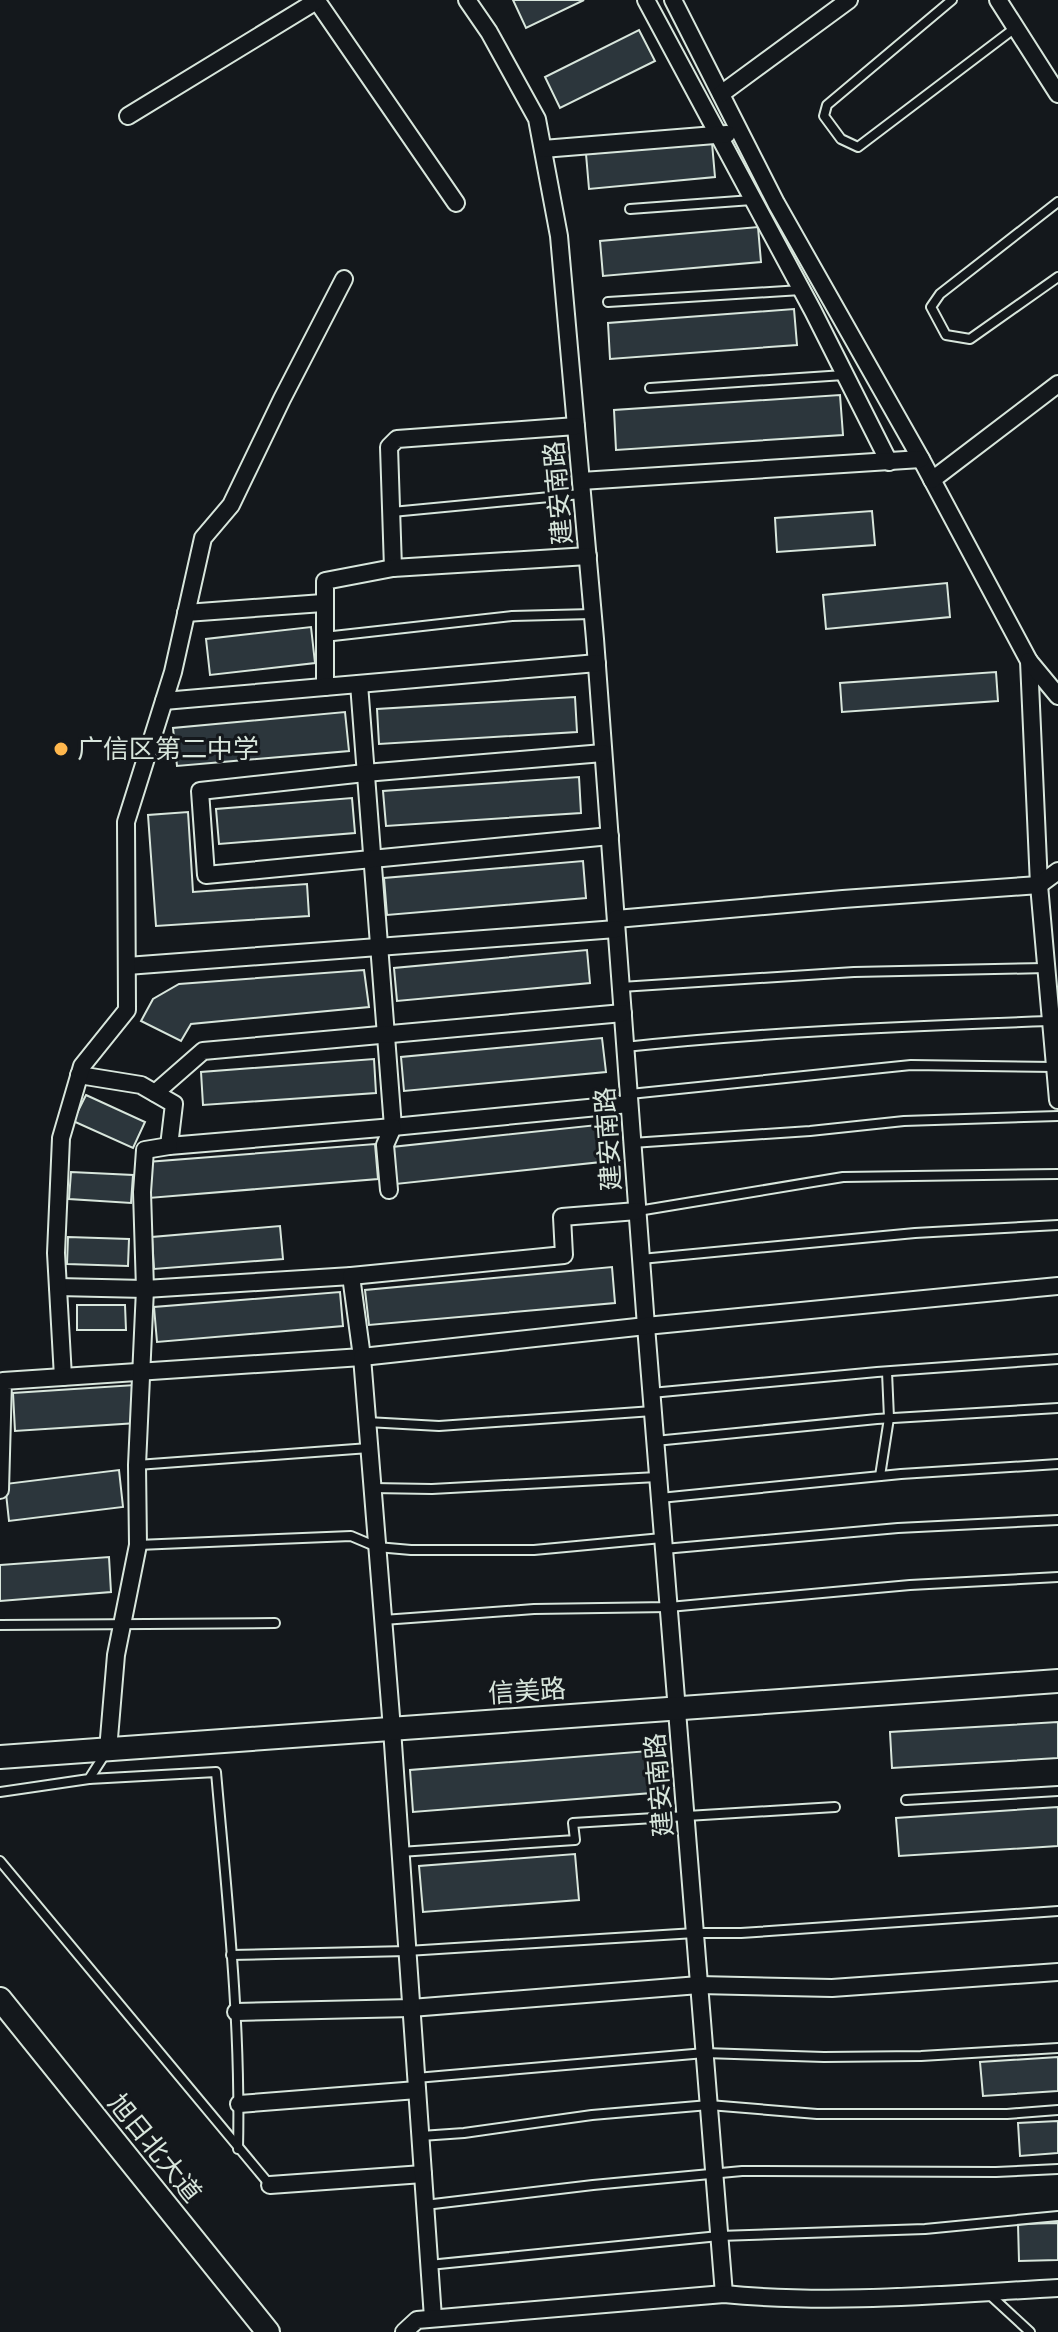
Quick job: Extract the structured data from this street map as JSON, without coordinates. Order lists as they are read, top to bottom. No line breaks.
{"streets":{"street":["建安南路","信美路","旭日北大道"]},"crossings":[["建安南路","信美路"]],"places":["广信区第二中学"]}
